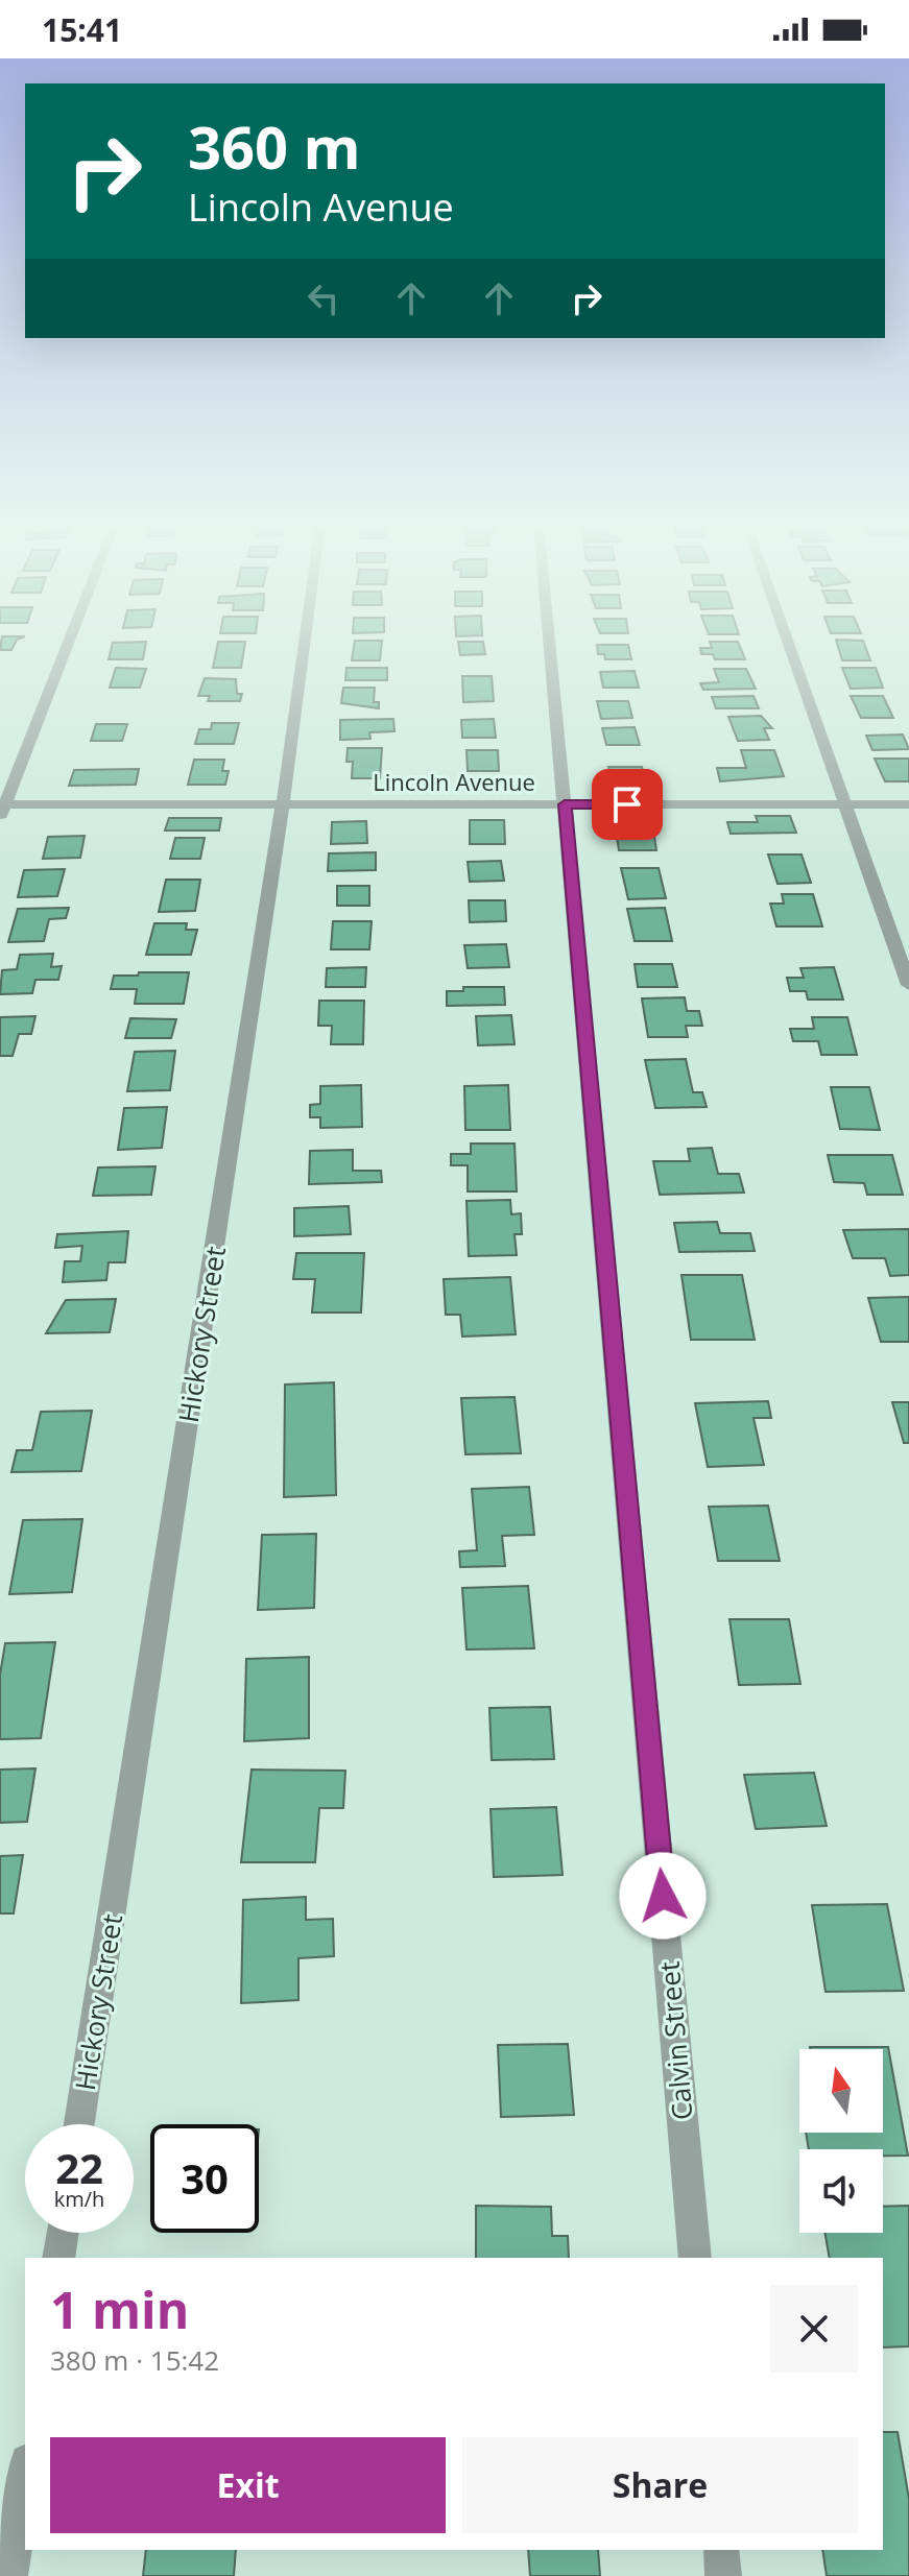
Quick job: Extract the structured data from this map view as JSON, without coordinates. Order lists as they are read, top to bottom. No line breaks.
{"streets":{"street":["Lincoln Avenue","Hickory Street","Calvin Street"]},"crossings":[["Lincoln Avenue","Hickory Street"],["Lincoln Avenue","Calvin Street"]],"north":"top","page":{"status":"15:41","turn":["360 m","Lincoln Avenue"],"speed":"22 km/h","limit":"30","heading":["1 min","380 m · 15:42"],"buttons":["Exit","Share"]}}
